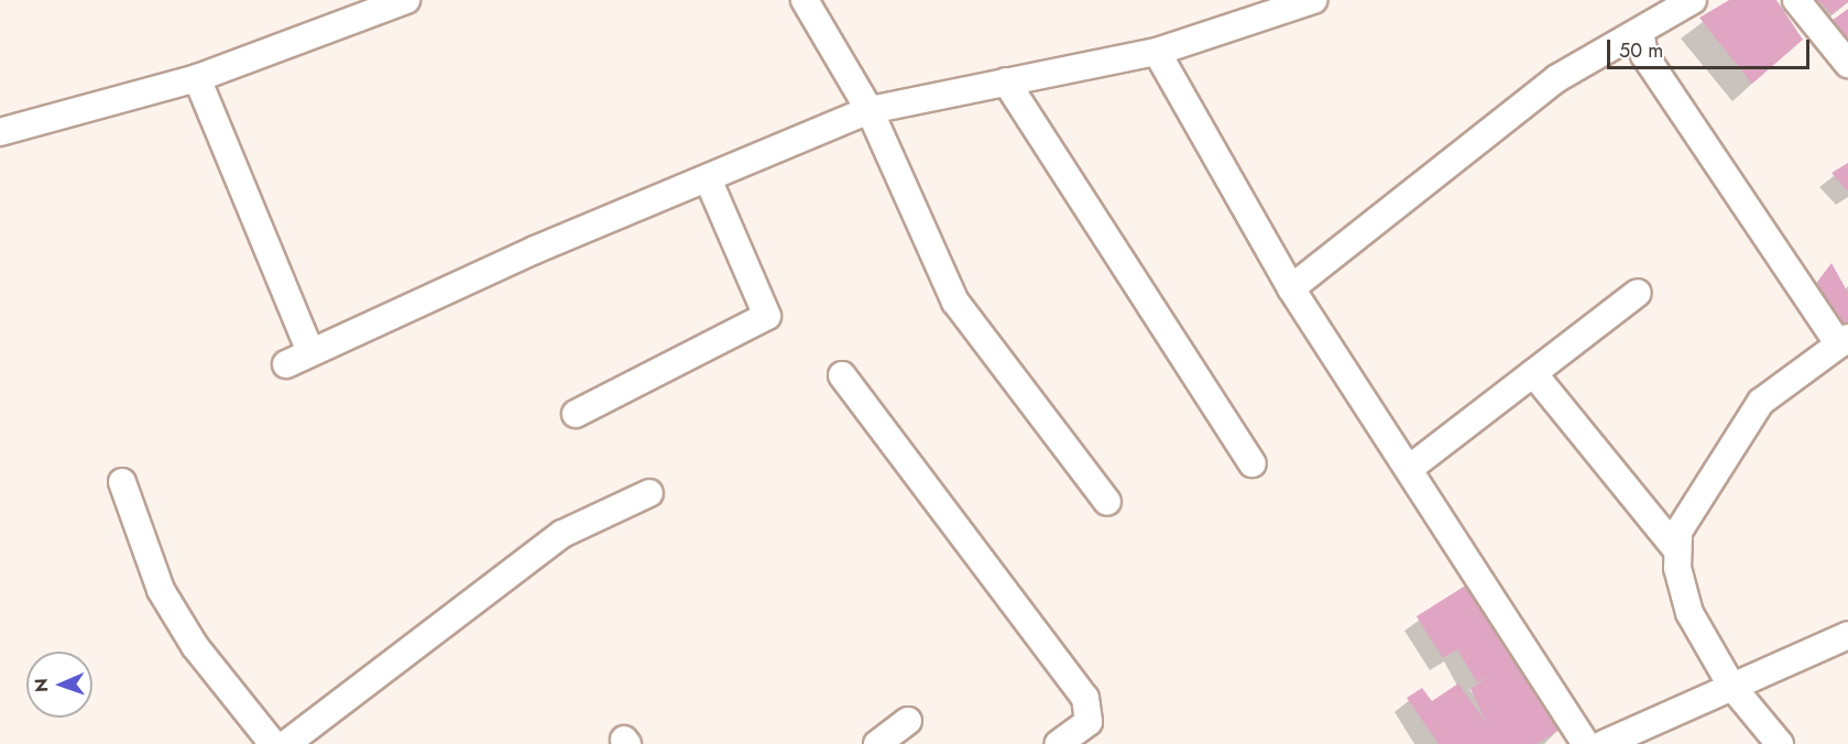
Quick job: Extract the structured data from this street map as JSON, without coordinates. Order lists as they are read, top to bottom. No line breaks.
{"scale_bar":"50 m","north":"left"}
